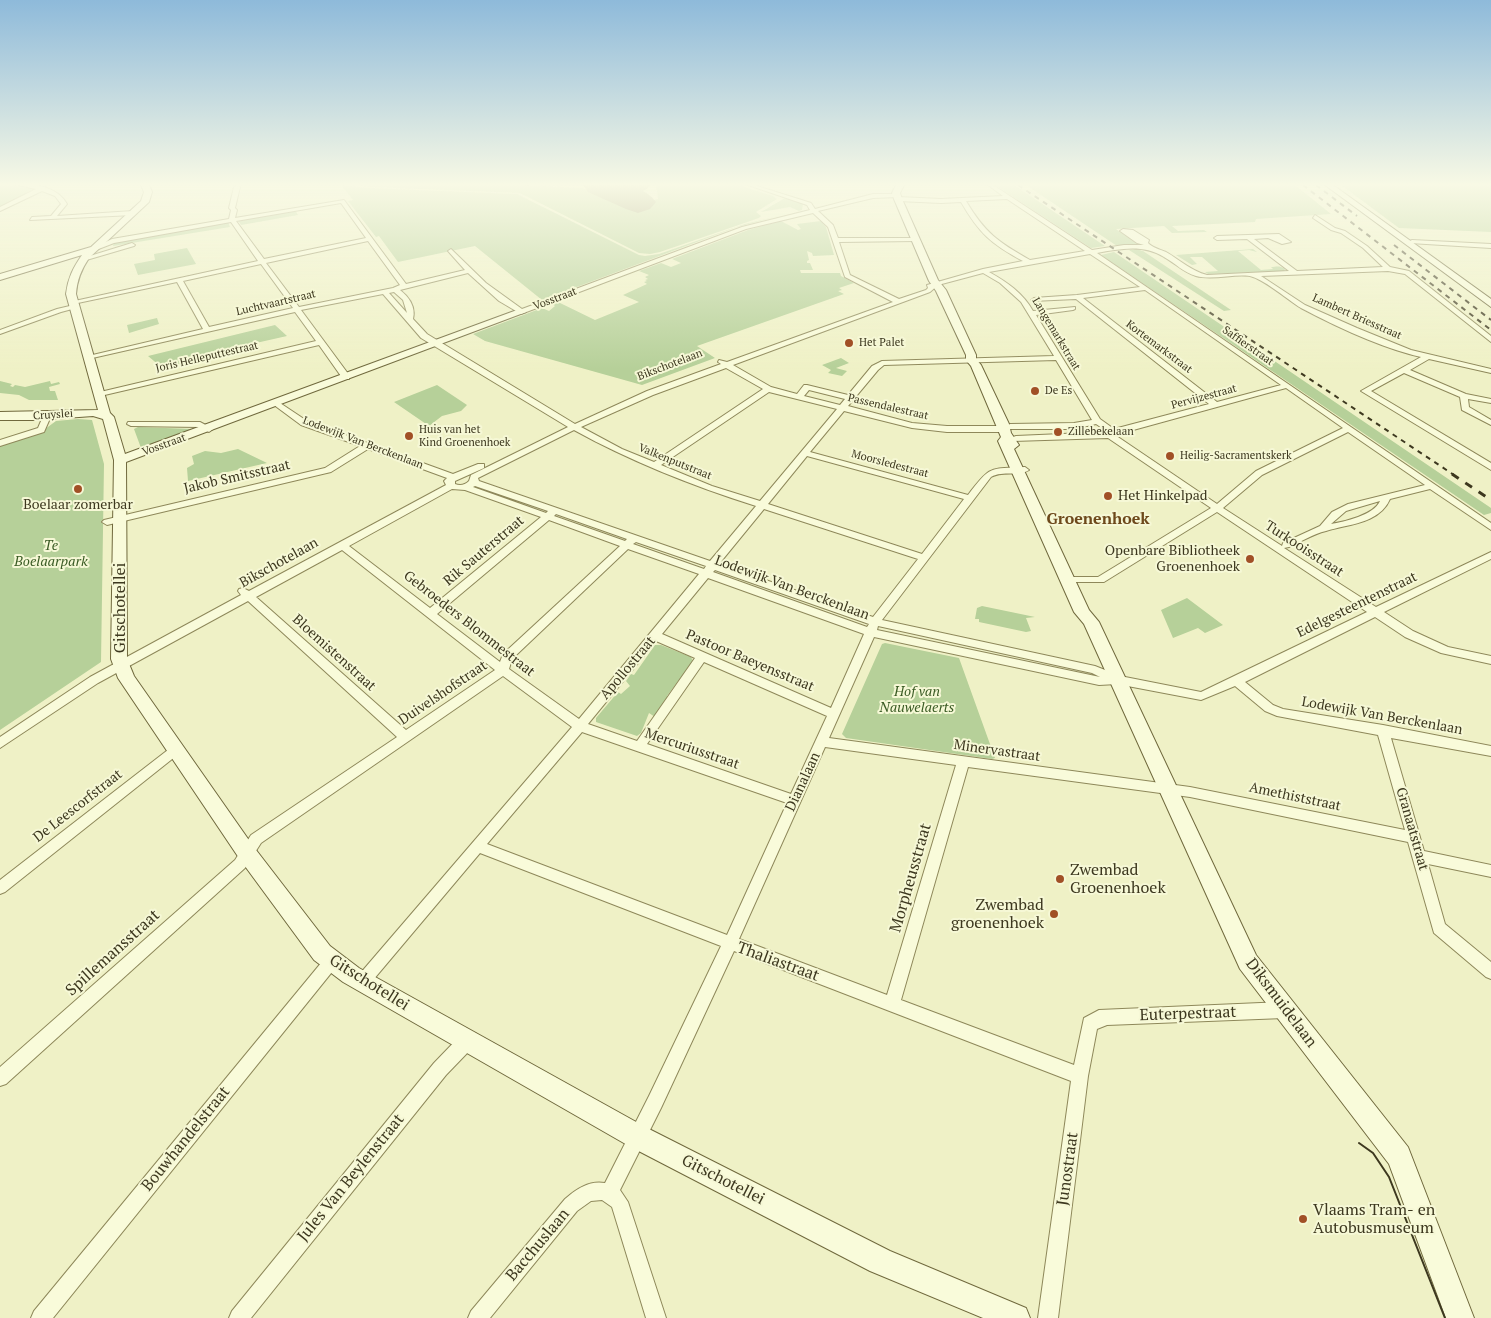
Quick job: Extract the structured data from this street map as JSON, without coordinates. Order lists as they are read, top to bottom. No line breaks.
{"streets":{"street":["Vosstraat","Luchtvaartstraat","Lambert Briesstraat","Langemarkstraat","Saffierstraat","Kortemarkstraat","Joris Helleputtestraat","Bikschotelaan","Pervijzestraat","Passendalestraat","Cruyslei","Lodewijk Van Berckenlaan","Valkenputstraat","Moorsledestraat","Jakob Smitsstraat","Turkooisstraat","Rik Sauterstraat","Edelgesteentenstraat","Gitschotellei","Gebroeders Blommestraat","Bloemistenstraat","Pastoor Baeyensstraat","Apollostraat","Duivelshofstraat","Mercuriusstraat","Minervastraat","Dianalaan","Amethiststraat","De Leescorfstraat","Granaatstraat","Morpheusstraat","Spillemansstraat","Thaliastraat","Diksmuidelaan","Euterpestraat","Bouwhandelstraat","Junostraat","Jules Van Beylenstraat","Bacchuslaan"]},"crossings":[["Vosstraat","Lodewijk Van Berckenlaan"],["Vosstraat","Valkenputstraat"],["Vosstraat","Gitschotellei"],["Luchtvaartstraat","Valkenputstraat"],["Luchtvaartstraat","Gitschotellei"],["Langemarkstraat","Bikschotelaan"],["Langemarkstraat","Turkooisstraat"],["Langemarkstraat","Apollostraat"],["Saffierstraat","Bikschotelaan"],["Saffierstraat","Pervijzestraat"],["Kortemarkstraat","Pervijzestraat"],["Joris Helleputtestraat","Gitschotellei"],["Bikschotelaan","Passendalestraat"],["Bikschotelaan","Lodewijk Van Berckenlaan"],["Bikschotelaan","Valkenputstraat"],["Bikschotelaan","Gitschotellei"],["Bikschotelaan","Gebroeders Blommestraat"],["Bikschotelaan","Bloemistenstraat"],["Bikschotelaan","Diksmuidelaan"],["Pervijzestraat","Passendalestraat"],["Pervijzestraat","Turkooisstraat"],["Pervijzestraat","Diksmuidelaan"],["Passendalestraat","Apollostraat"],["Passendalestraat","Diksmuidelaan"],["Cruyslei","Gitschotellei"],["Lodewijk Van Berckenlaan","Jakob Smitsstraat"],["Lodewijk Van Berckenlaan","Rik Sauterstraat"],["Lodewijk Van Berckenlaan","Edelgesteentenstraat"],["Lodewijk Van Berckenlaan","Apollostraat"],["Lodewijk Van Berckenlaan","Duivelshofstraat"],["Lodewijk Van Berckenlaan","Dianalaan"],["Lodewijk Van Berckenlaan","Granaatstraat"],["Lodewijk Van Berckenlaan","Diksmuidelaan"],["Valkenputstraat","Apollostraat"],["Valkenputstraat","Dianalaan"],["Moorsledestraat","Apollostraat"],["Moorsledestraat","Dianalaan"],["Jakob Smitsstraat","Gitschotellei"],["Turkooisstraat","Edelgesteentenstraat"],["Rik Sauterstraat","Gebroeders Blommestraat"],["Gitschotellei","Apollostraat"],["Gitschotellei","Duivelshofstraat"],["Gitschotellei","Dianalaan"],["Gitschotellei","De Leescorfstraat"],["Gitschotellei","Spillemansstraat"],["Gitschotellei","Bouwhandelstraat"],["Gitschotellei","Jules Van Beylenstraat"],["Gebroeders Blommestraat","Apollostraat"],["Gebroeders Blommestraat","Duivelshofstraat"],["Gebroeders Blommestraat","Mercuriusstraat"],["Bloemistenstraat","Duivelshofstraat"],["Pastoor Baeyensstraat","Apollostraat"],["Pastoor Baeyensstraat","Dianalaan"],["Apollostraat","Mercuriusstraat"],["Apollostraat","Thaliastraat"],["Apollostraat","Diksmuidelaan"],["Duivelshofstraat","Spillemansstraat"],["Mercuriusstraat","Dianalaan"],["Minervastraat","Dianalaan"],["Minervastraat","Amethiststraat"],["Minervastraat","Morpheusstraat"],["Minervastraat","Diksmuidelaan"],["Dianalaan","Thaliastraat"],["Dianalaan","Diksmuidelaan"],["Dianalaan","Bacchuslaan"],["Amethiststraat","Granaatstraat"],["Amethiststraat","Diksmuidelaan"],["Morpheusstraat","Thaliastraat"],["Thaliastraat","Junostraat"],["Diksmuidelaan","Euterpestraat"],["Euterpestraat","Junostraat"]],"districts":["Groenenhoek"],"parks":["Te Boelaarpark","Hof van Nauwelaerts"],"places":["Het Palet","De Es","Zillebekelaan","Huis van het Kind Groenenhoek","Heilig-Sacramentskerk","Boelaar zomerbar","Het Hinkelpad","Openbare Bibliotheek Groenenhoek","Zwembad Groenenhoek","Zwembad groenenhoek","Vlaams Tram- en Autobusmuseum"]}
